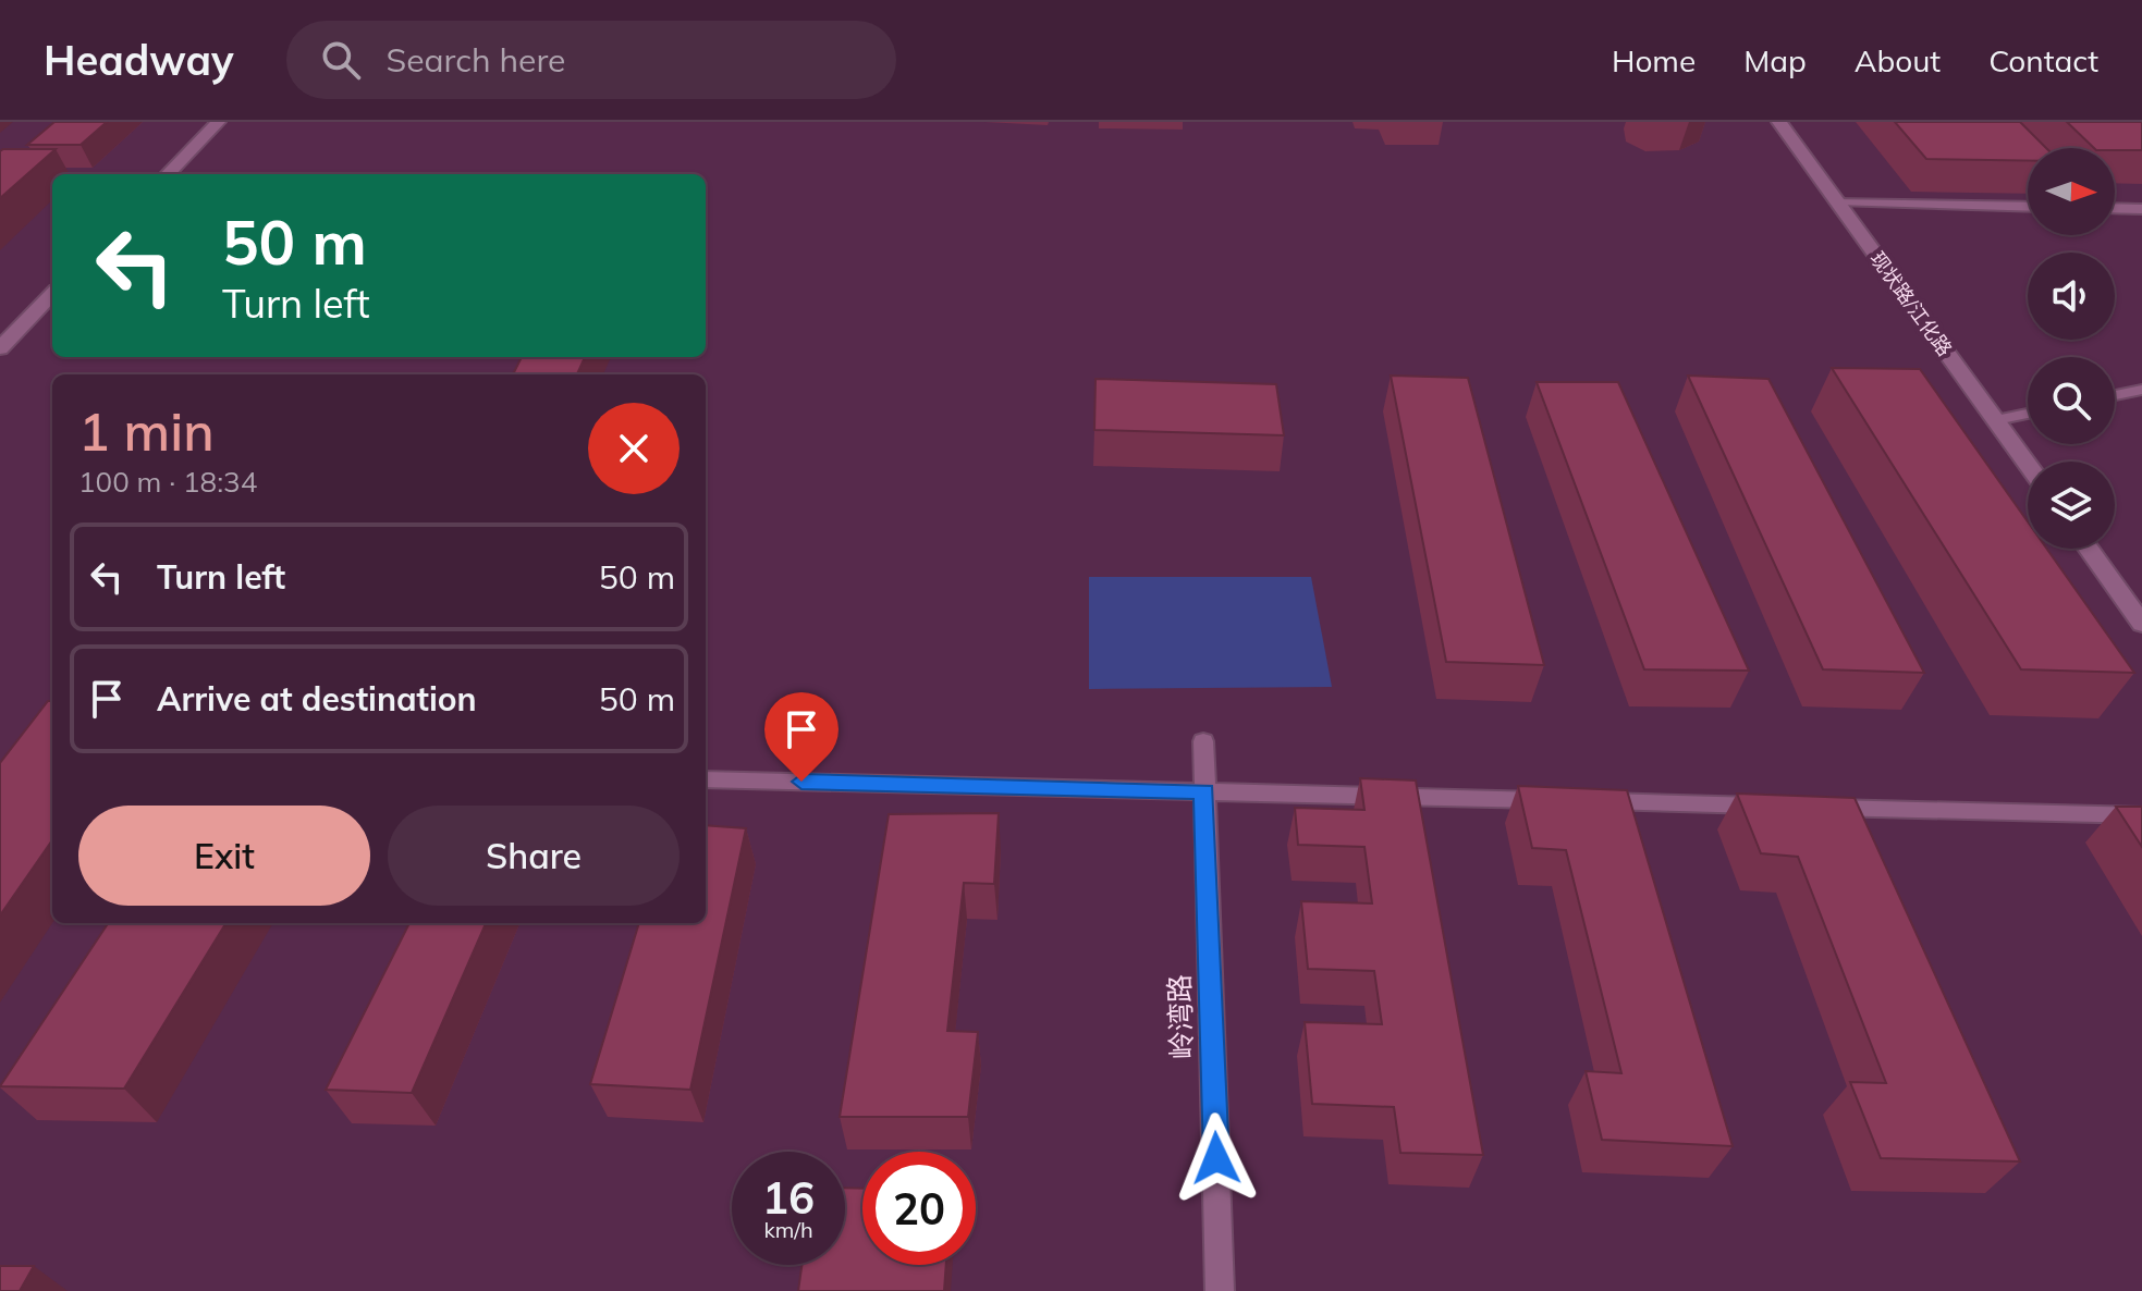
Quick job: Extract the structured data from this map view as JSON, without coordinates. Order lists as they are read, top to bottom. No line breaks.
{"streets":{"street":["现状路/江化路"],"lane":["岭湾路"]},"north":"right","page":{"header":"Headway","search":"Search here","nav":["Home","Map","About","Contact"],"turn":["50 m","Turn left"],"heading":["1 min","100 m · 18:34"],"list":[{"name":"Turn left","value":"50 m"},{"name":"Arrive at destination","value":"50 m"}],"buttons":["Exit","Share"],"speed":"16 km/h","limit":"20"}}
